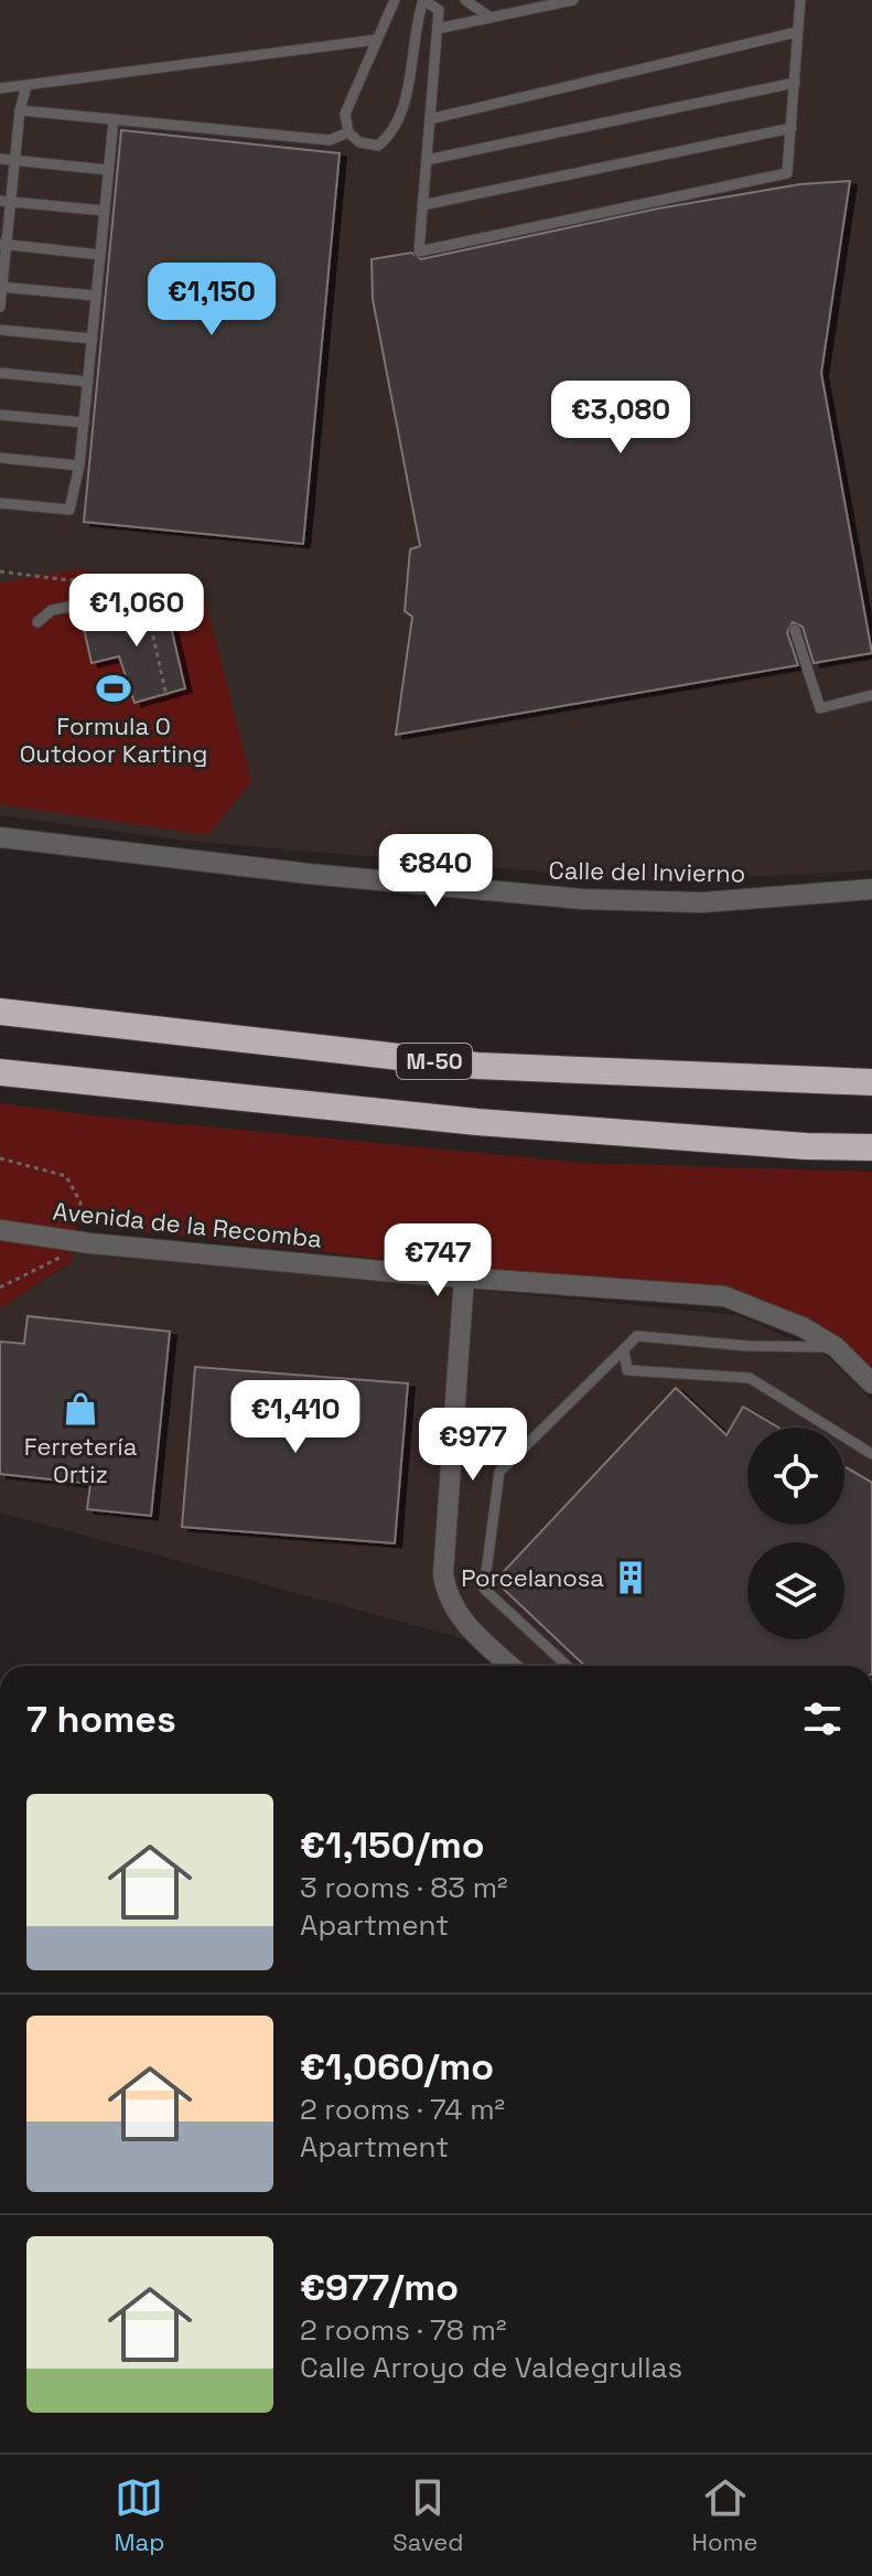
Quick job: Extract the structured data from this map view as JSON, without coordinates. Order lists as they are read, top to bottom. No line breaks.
{"streets":{"highway":["M-50"],"street":["Calle del Invierno","Avenida de la Recomba"]},"places":{"sports":["Formula 0 Outdoor Karting"],"shop":["Ferretería Ortiz"],"building":["Porcelanosa"]},"page":{"price":["€1,150","€3,080","€1,060","€840","€747","€1,410","€977"],"heading":"7 homes","list":[{"name":"€1,150/mo","note":"3 rooms · 83 m² · Apartment"},{"name":"€1,060/mo","note":"2 rooms · 74 m² · Apartment"},{"name":"€977/mo","note":"2 rooms · 78 m² · Calle Arroyo de Valdegrullas"}],"tabs":["Map","Saved","Home"]}}
